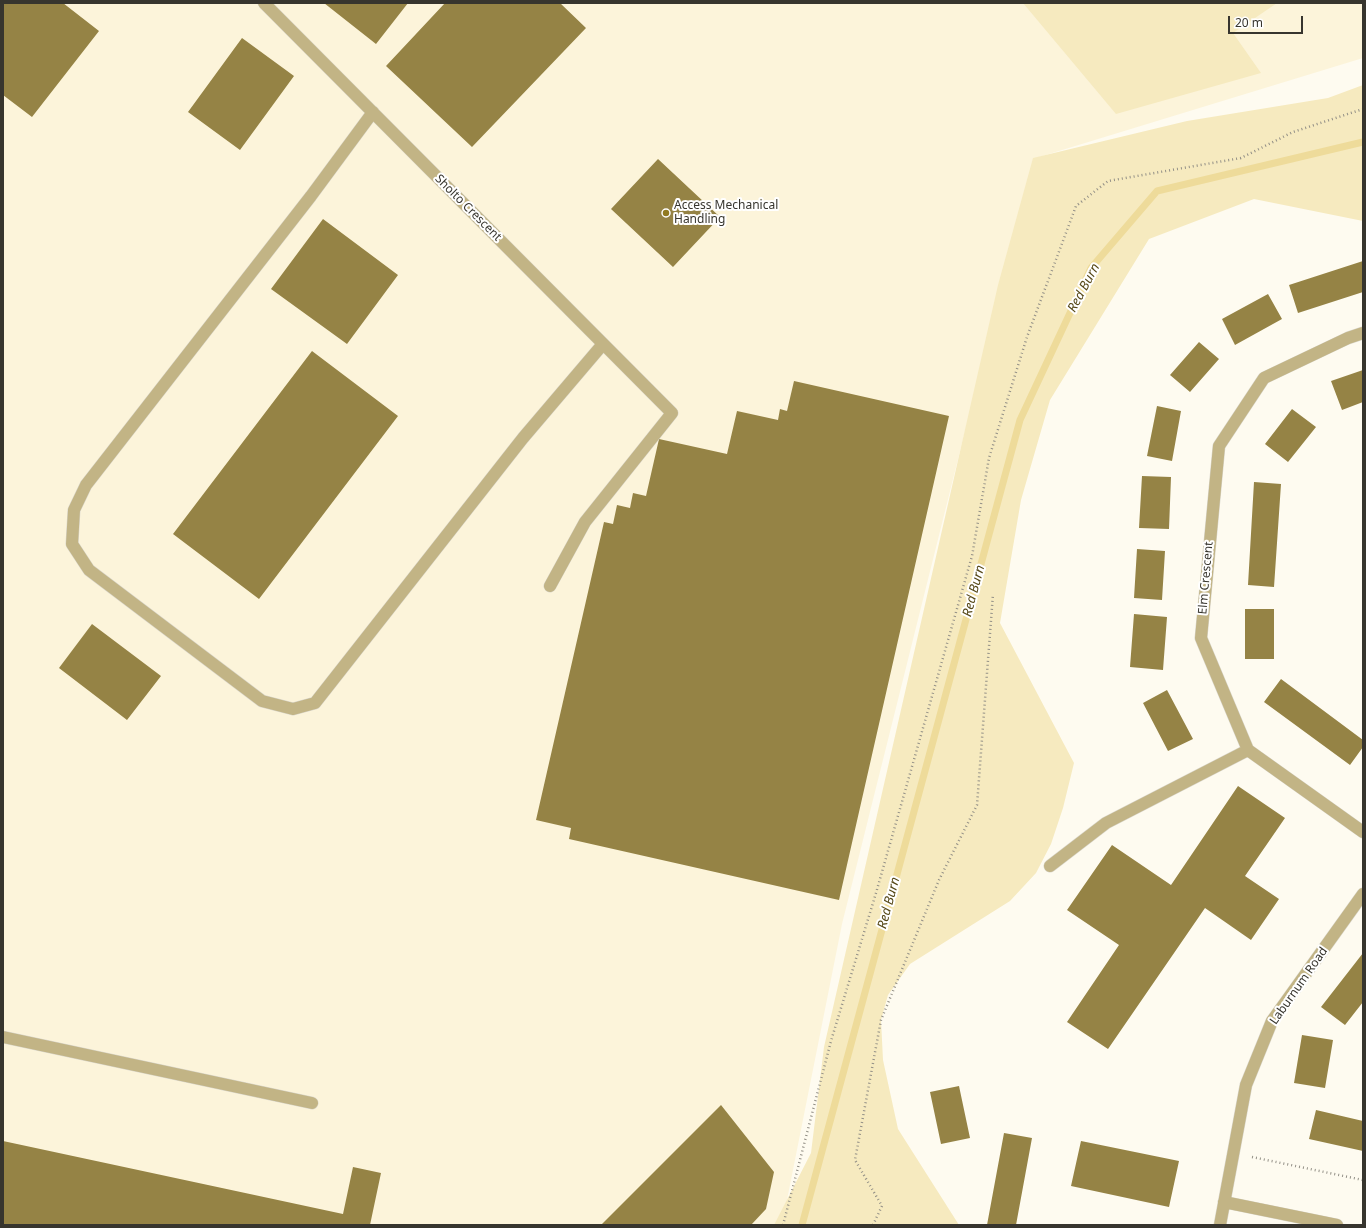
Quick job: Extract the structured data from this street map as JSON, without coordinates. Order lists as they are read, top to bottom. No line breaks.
{"streets":{"street":["Sholto Crescent","Elm Crescent","Laburnum Road"]},"water":["Red Burn"],"places":["Access Mechanical Handling"],"scale_bar":"20 m"}
